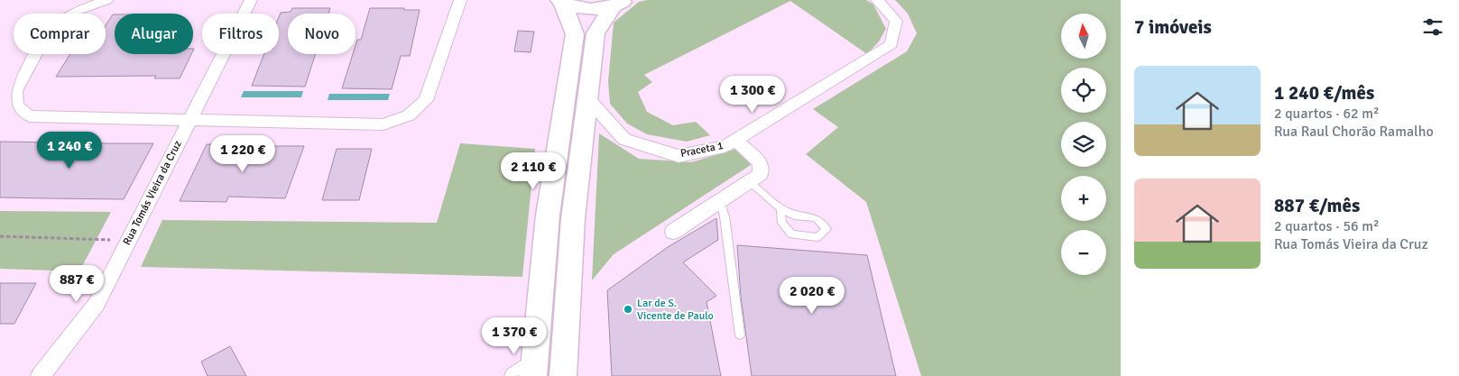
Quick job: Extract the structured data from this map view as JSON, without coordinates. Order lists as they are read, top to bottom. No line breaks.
{"streets":{"street":["Praceta 1","Rua Tomás Vieira da Cruz"]},"places":["Lar de S. Vicente de Paulo"],"north":"top","page":{"heading":"7 imóveis","map_buttons":["+","−"],"chip":["Comprar","Alugar","Filtros","Novo"],"list":[{"name":"1 240 €/mês","note":"2 quartos · 62 m² · Rua Raul Chorão Ramalho"},{"name":"887 €/mês","note":"2 quartos · 56 m² · Rua Tomás Vieira da Cruz"}],"price":["1 300 €","1 240 €","1 220 €","2 110 €","887 €","2 020 €","1 370 €"]}}
